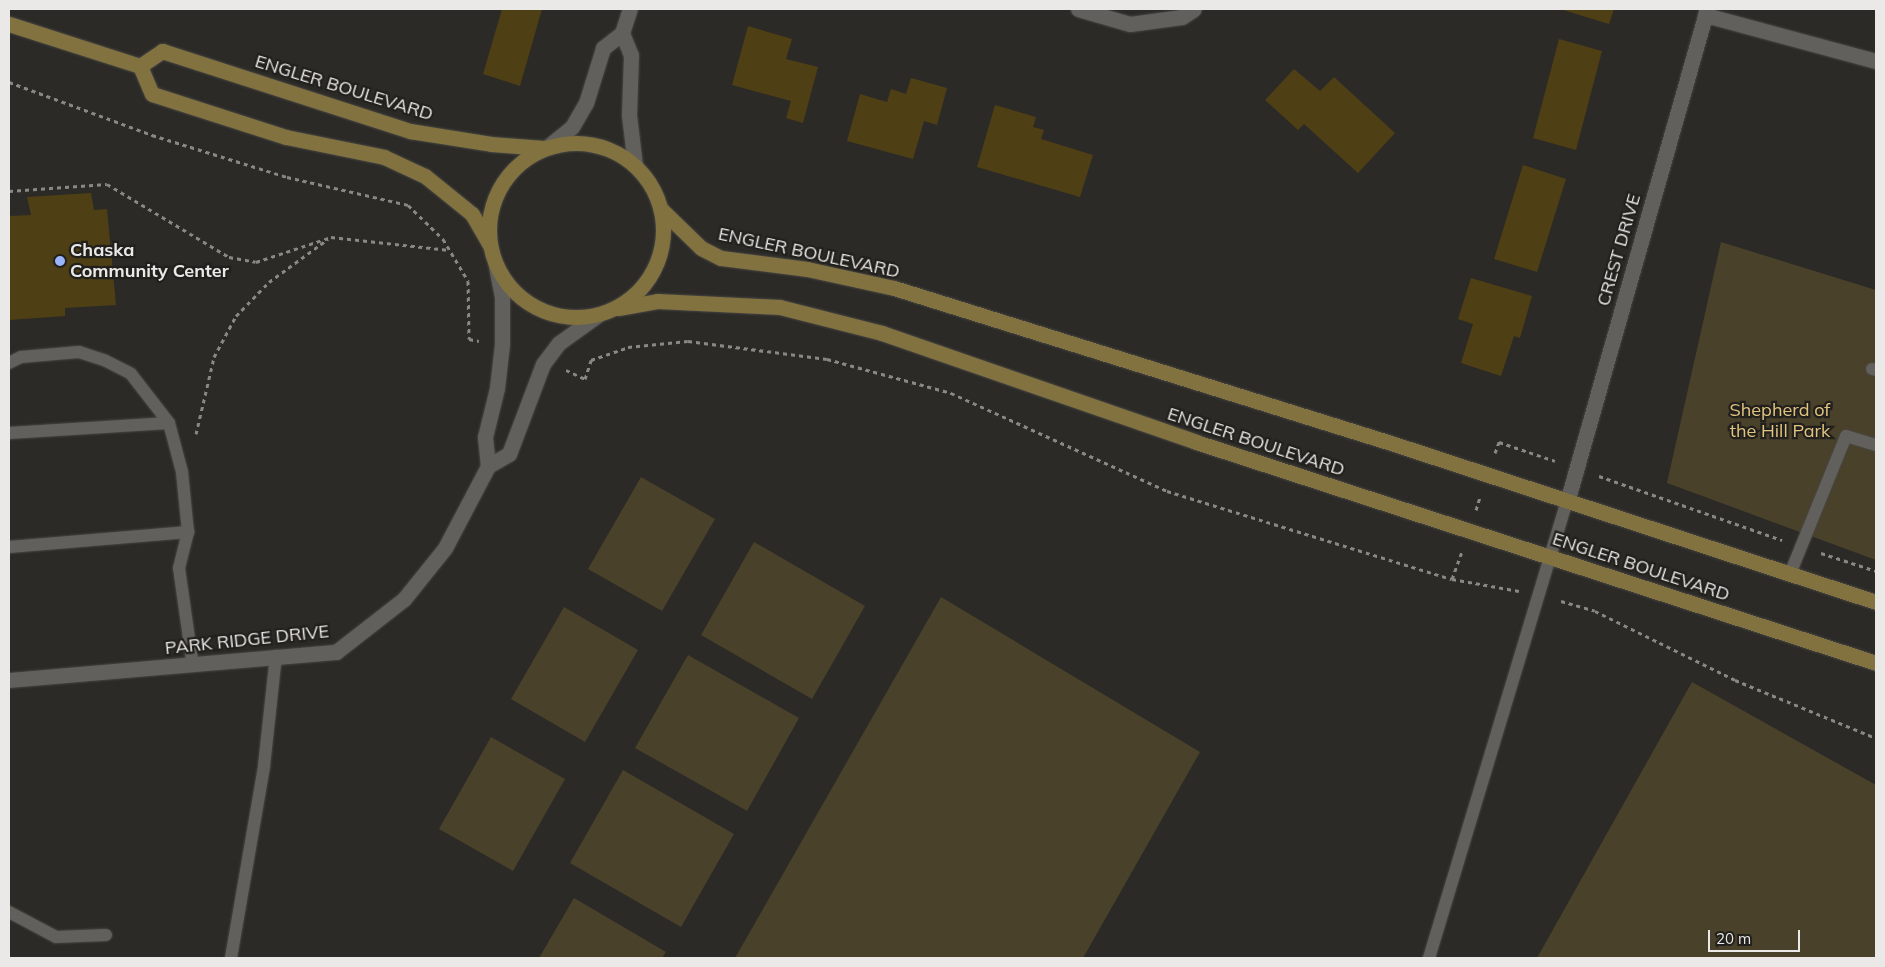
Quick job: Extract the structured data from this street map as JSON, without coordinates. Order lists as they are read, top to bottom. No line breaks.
{"streets":{"main road":["ENGLER BOULEVARD"],"street":["CREST DRIVE","PARK RIDGE DRIVE"]},"crossings":[["ENGLER BOULEVARD","CREST DRIVE"],["ENGLER BOULEVARD","PARK RIDGE DRIVE"]],"parks":["Shepherd of the Hill Park"],"places":["Chaska Community Center"],"scale_bar":"20 m"}
